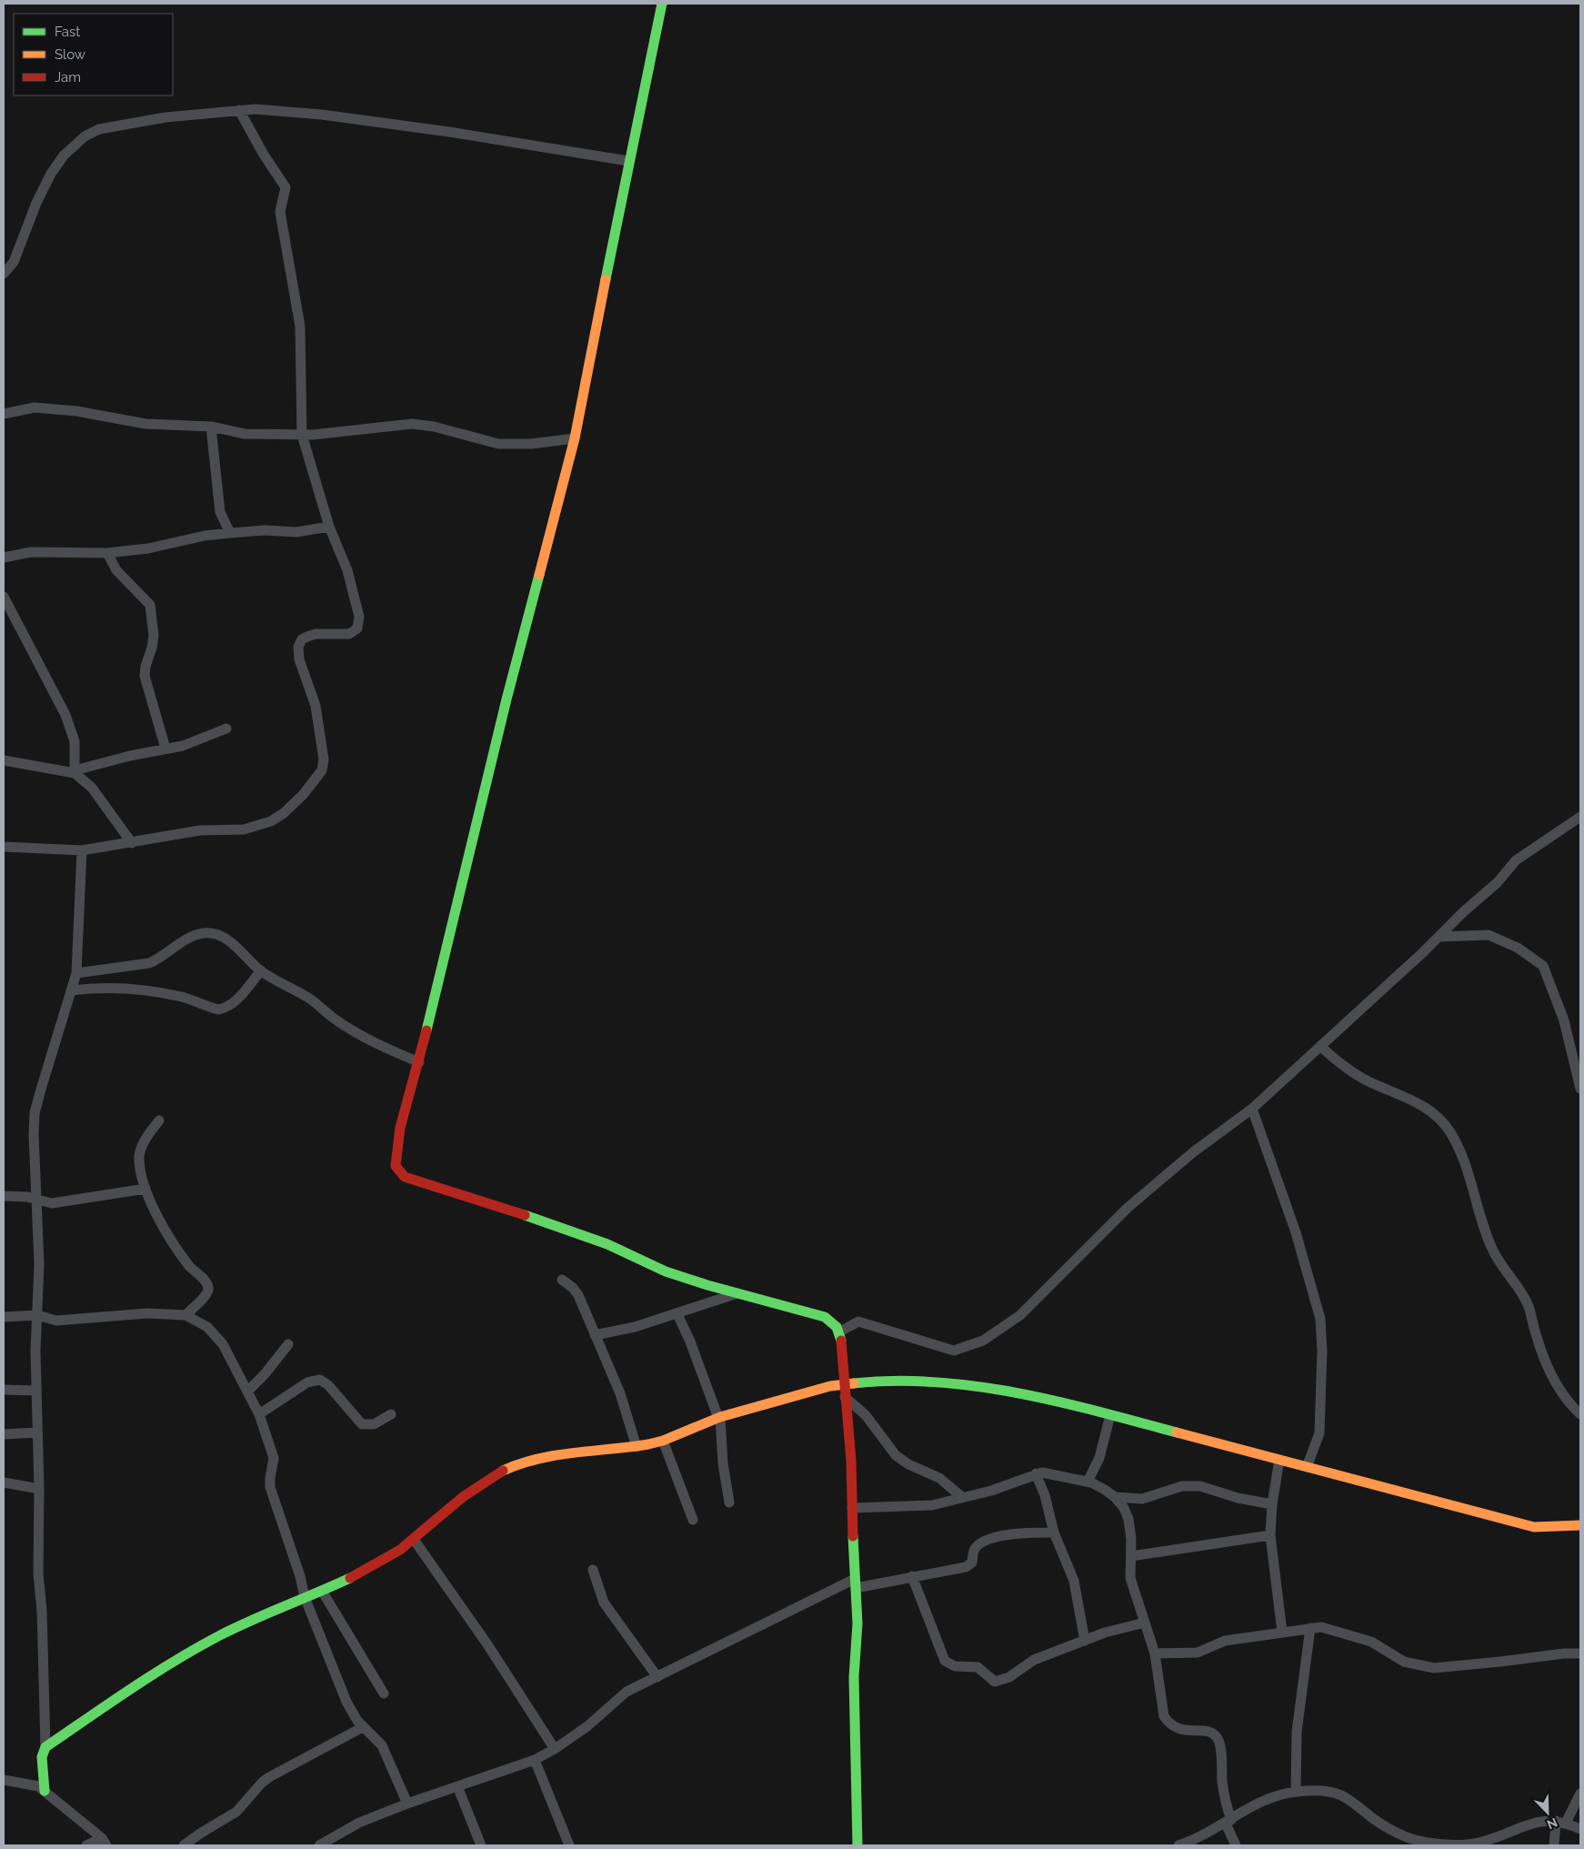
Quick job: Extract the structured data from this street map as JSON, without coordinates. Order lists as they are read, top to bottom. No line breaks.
{"legend":["Fast","Slow","Jam"],"north":"bottom right"}
